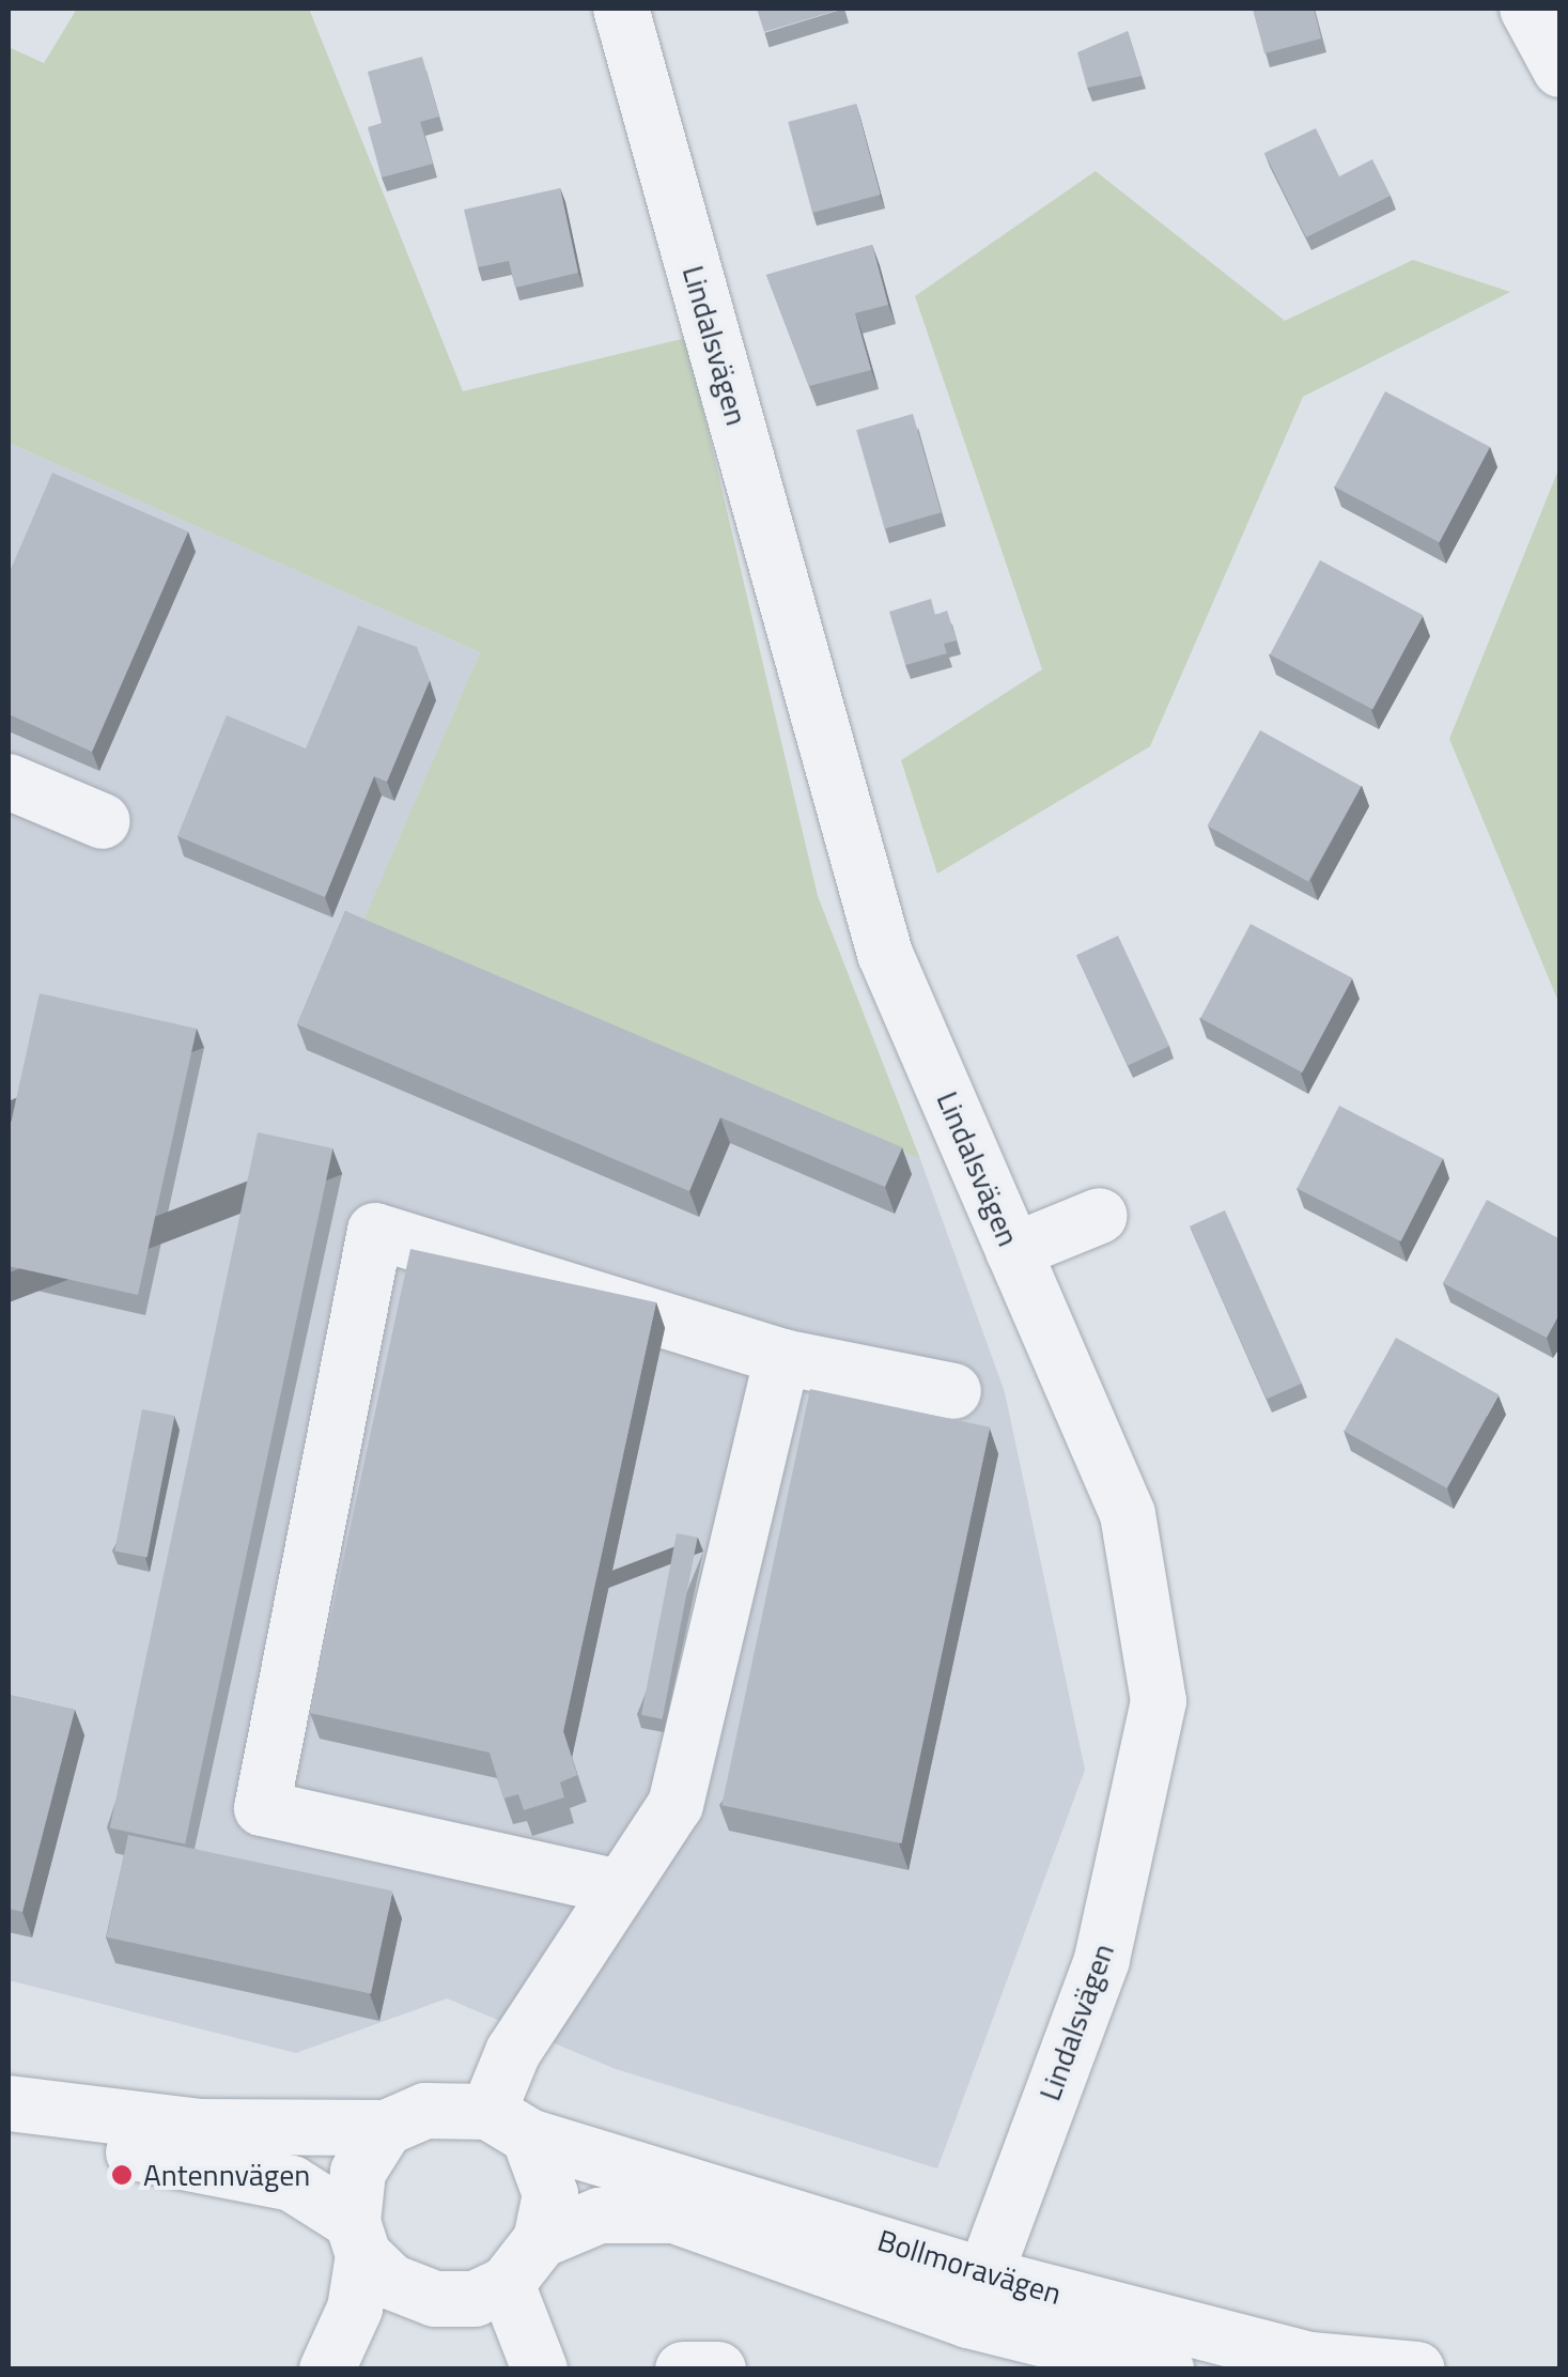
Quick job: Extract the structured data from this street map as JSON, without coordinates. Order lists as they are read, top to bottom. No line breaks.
{"streets":{"street":["Lindalsvägen","Bollmoravägen"]},"crossings":[["Lindalsvägen","Bollmoravägen"]],"places":["Antennvägen"]}
